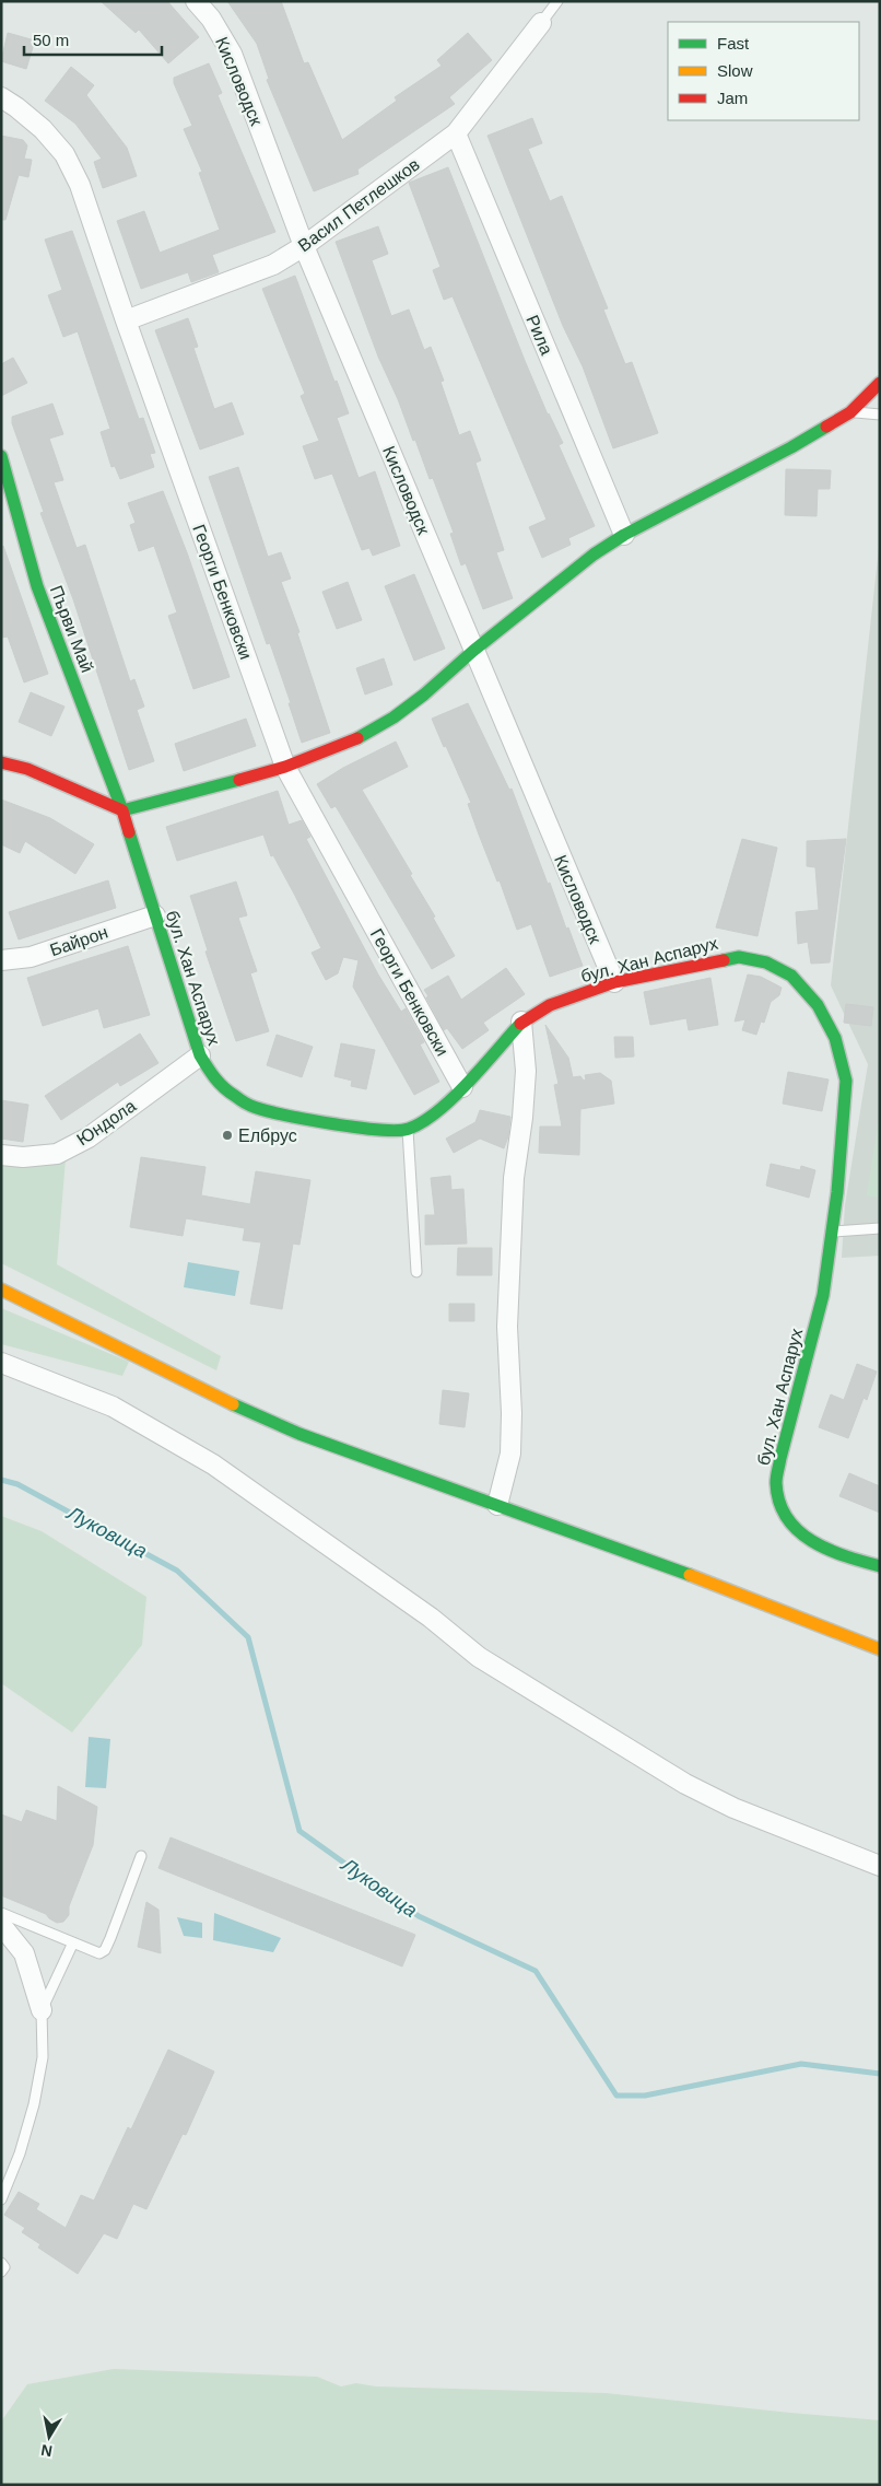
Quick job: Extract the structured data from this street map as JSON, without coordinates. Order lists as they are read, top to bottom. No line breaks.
{"streets":{"street":["Кисловодск","Васил Петлешков","Рила","Георги Бенковски","Първи Май","Байрон","бул. Хан Аспарух","Юндола"]},"crossings":[["Кисловодск","Васил Петлешков"],["Кисловодск","бул. Хан Аспарух"],["Васил Петлешков","Рила"],["Васил Петлешков","Георги Бенковски"],["Георги Бенковски","бул. Хан Аспарух"],["Първи Май","бул. Хан Аспарух"],["Байрон","бул. Хан Аспарух"],["бул. Хан Аспарух","Юндола"]],"water":["Луковица"],"places":["Елбрус"],"legend":["Fast","Slow","Jam"],"scale_bar":"50 m","north":"bottom"}
